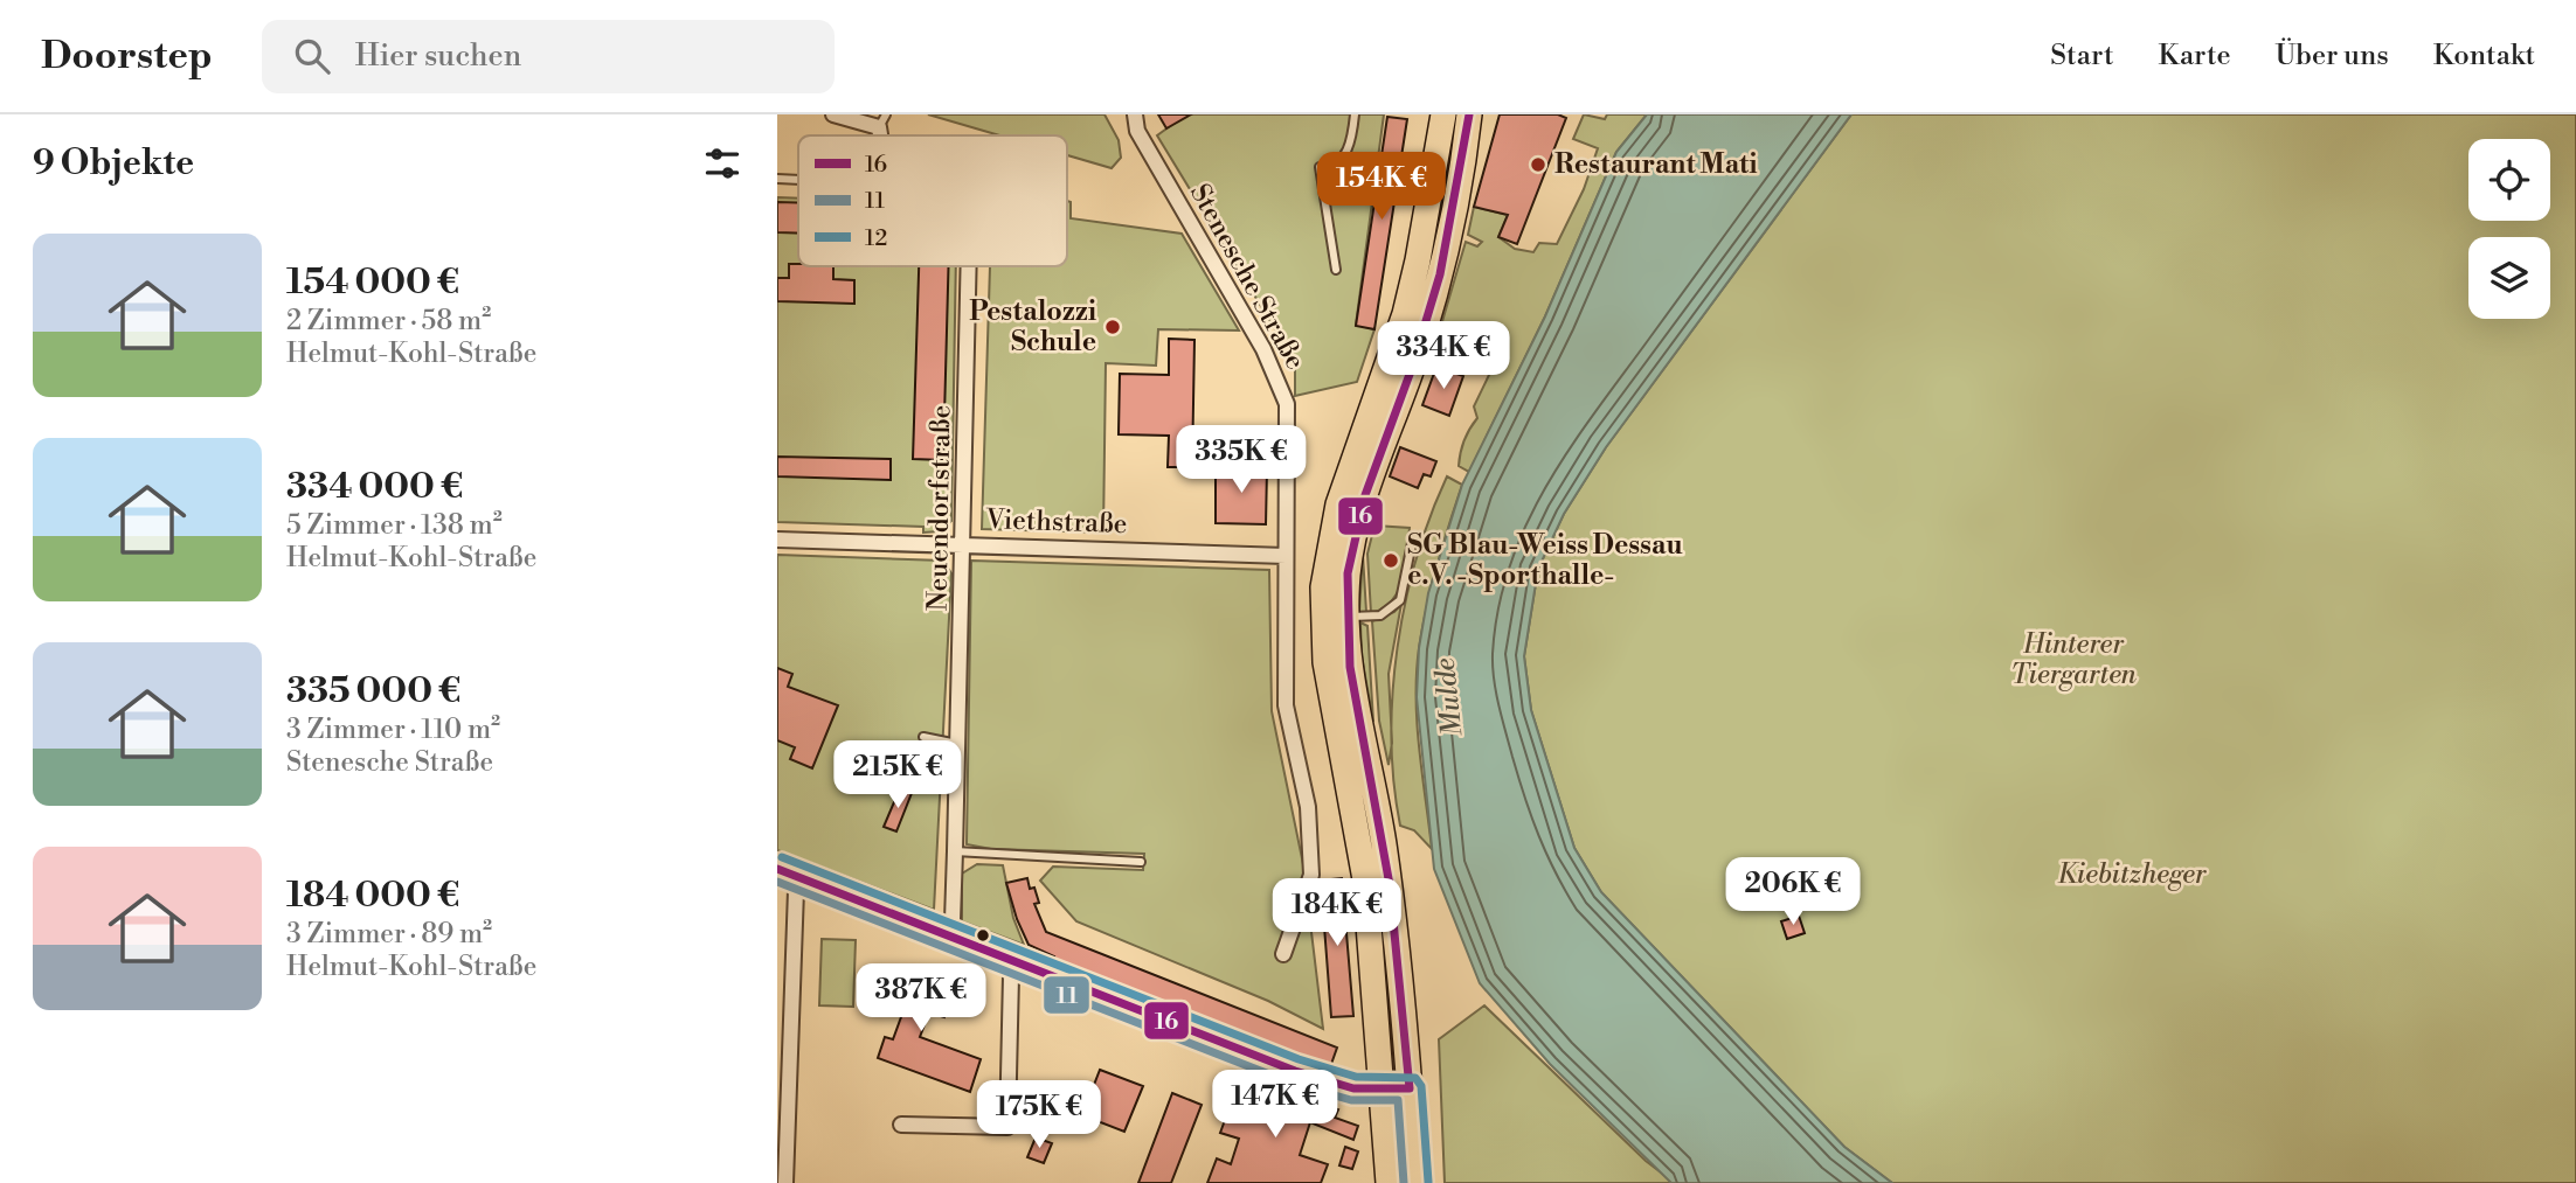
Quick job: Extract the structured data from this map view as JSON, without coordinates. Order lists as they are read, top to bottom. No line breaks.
{"streets":{"street":["Stenesche Straße","Neuendorfstraße","Viethstraße"]},"crossings":[["Stenesche Straße","Viethstraße"],["Neuendorfstraße","Viethstraße"]],"water":["Mulde"],"parks":["Hinterer Tiergarten","Kiebitzheger"],"places":["Restaurant Mati","Pestalozzi Schule","SG Blau-Weiss Dessau e.V. -Sporthalle-"],"lines":["transit line 16","transit line 12","transit line 11"],"legend":["16","11","12"],"page":{"header":"Doorstep","search":"Hier suchen","nav":["Start","Karte","Über uns","Kontakt"],"heading":"9 Objekte","price":["154K €","334K €","335K €","215K €","206K €","184K €","387K €","147K €","175K €"],"list":[{"name":"154 000 €","note":"2 Zimmer · 58 m² · Helmut-Kohl-Straße"},{"name":"334 000 €","note":"5 Zimmer · 138 m² · Helmut-Kohl-Straße"},{"name":"335 000 €","note":"3 Zimmer · 110 m² · Stenesche Straße"},{"name":"184 000 €","note":"3 Zimmer · 89 m² · Helmut-Kohl-Straße"}]}}
